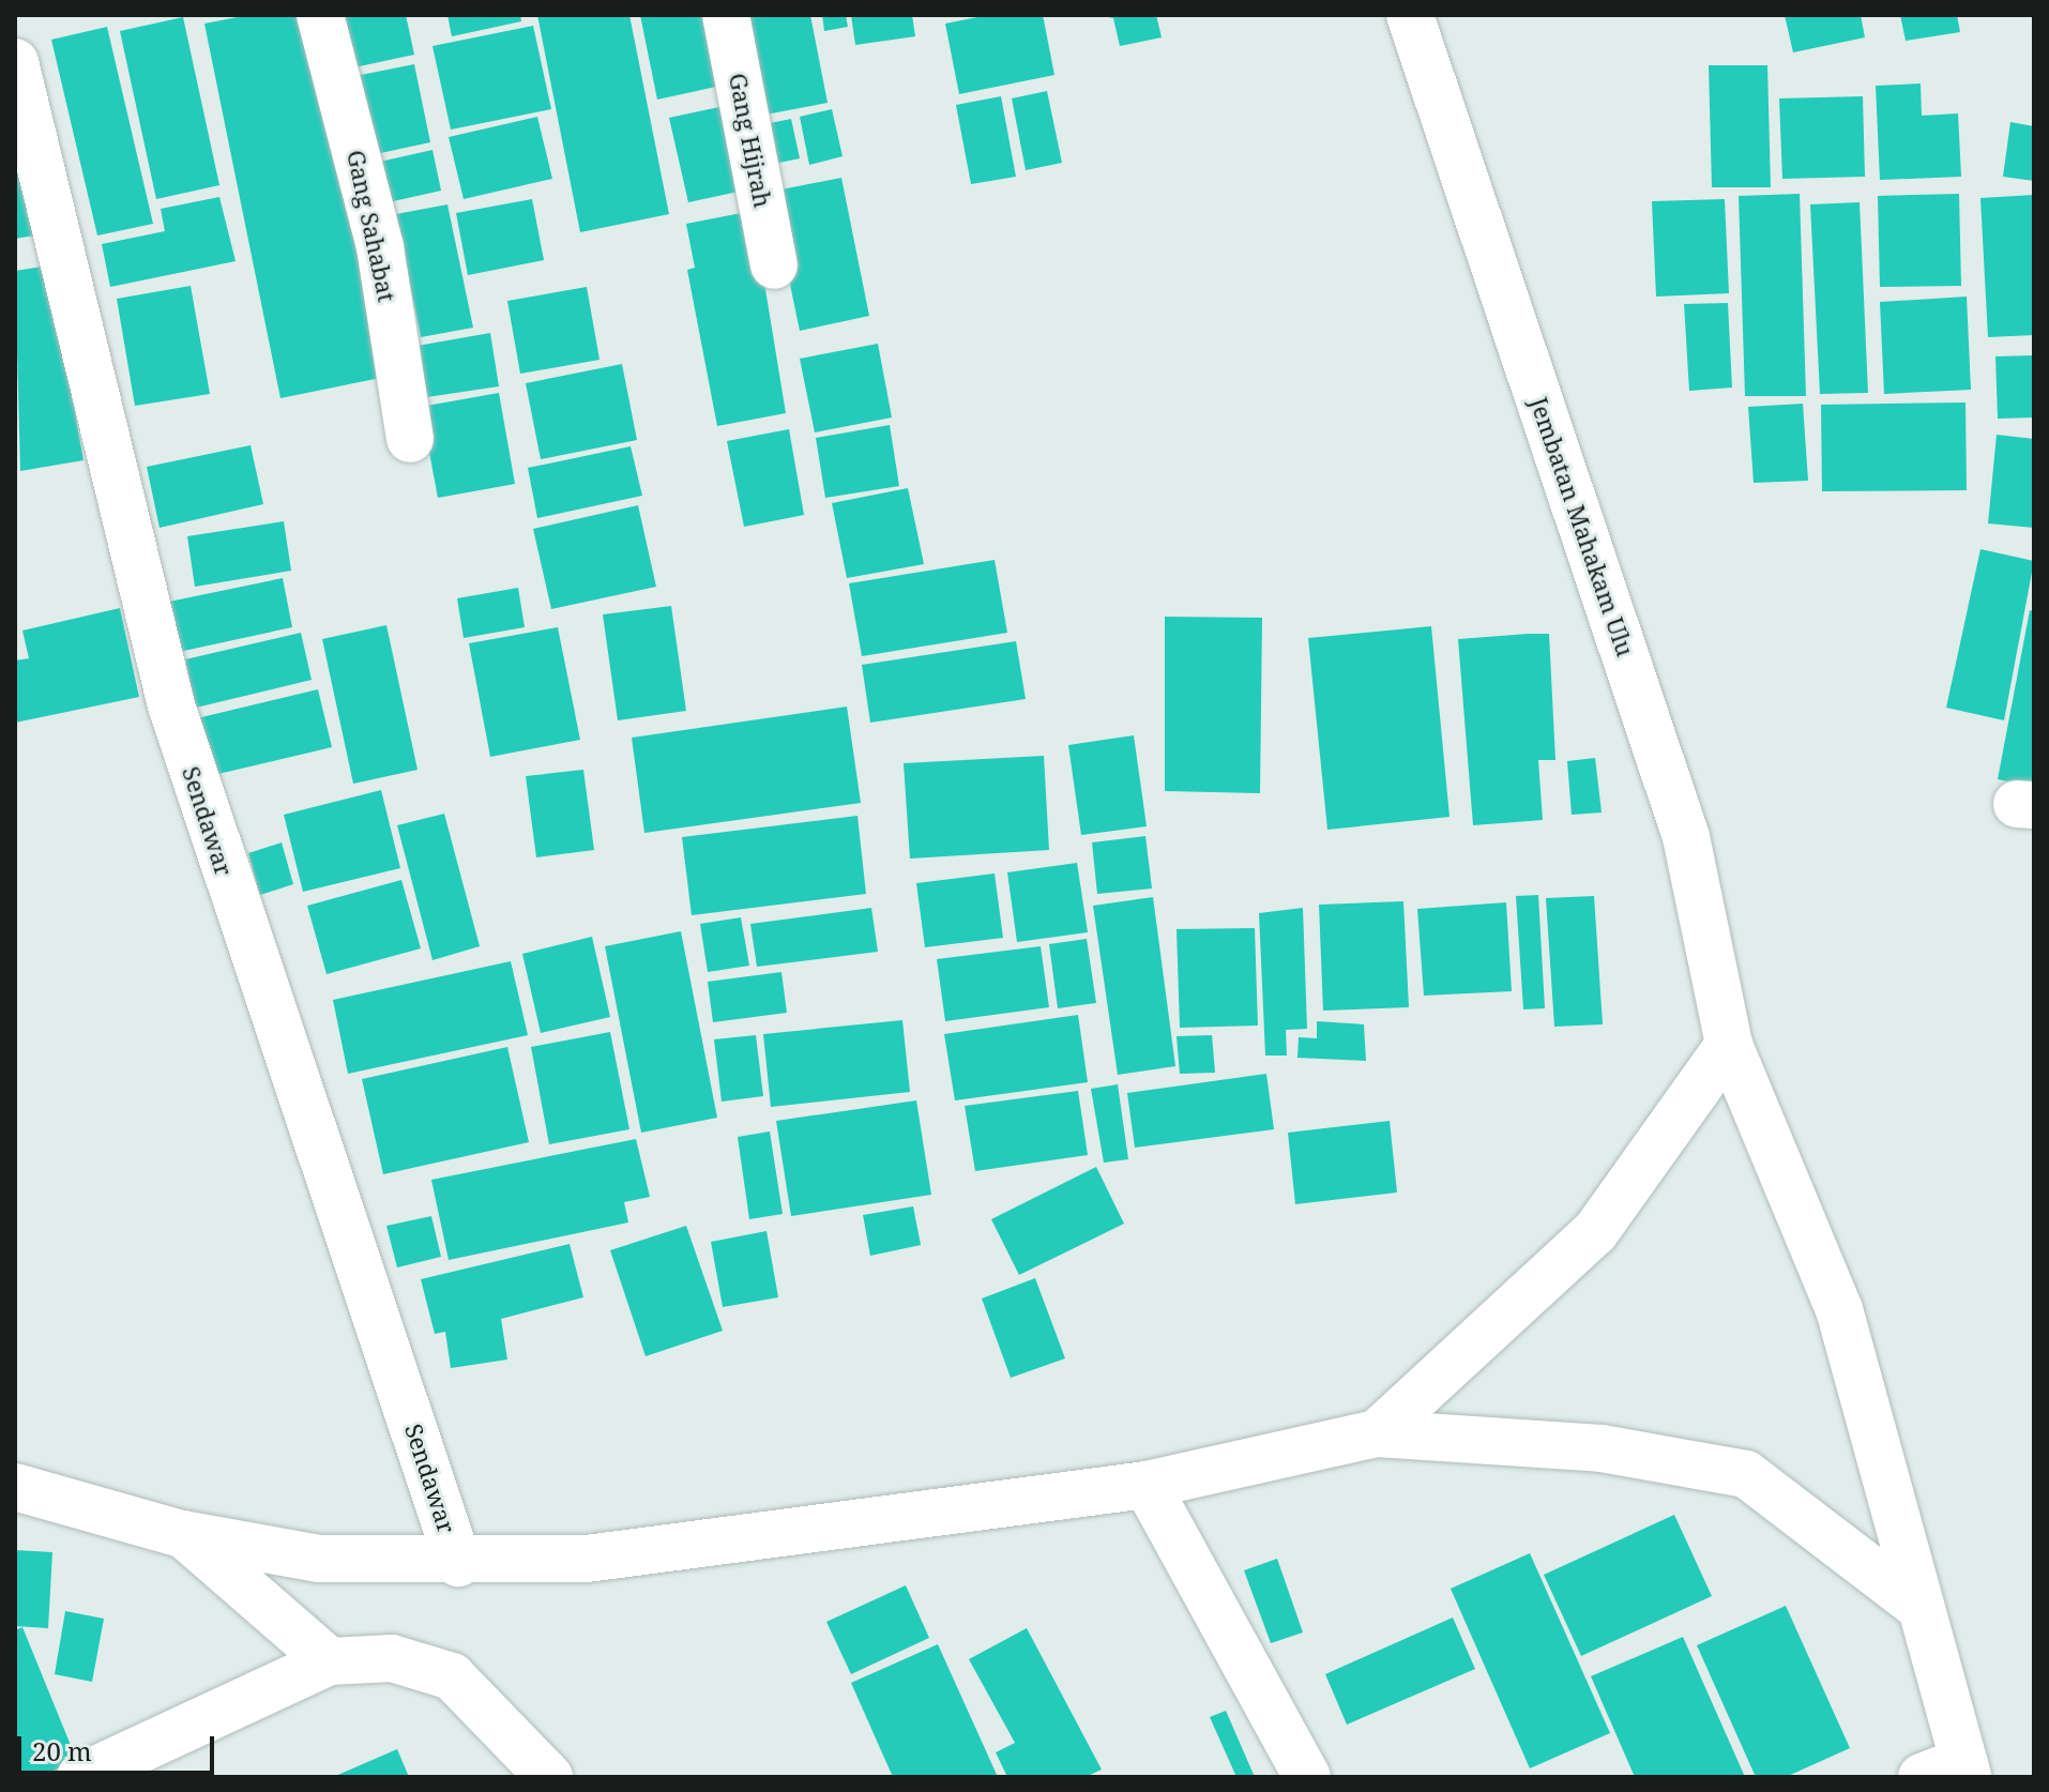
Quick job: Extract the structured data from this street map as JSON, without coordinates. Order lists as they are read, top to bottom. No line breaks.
{"streets":{"street":["Gang Hijrah","Gang Sahabat","Jembatan Mahakam Ulu","Sendawar"]},"scale_bar":"20 m"}
